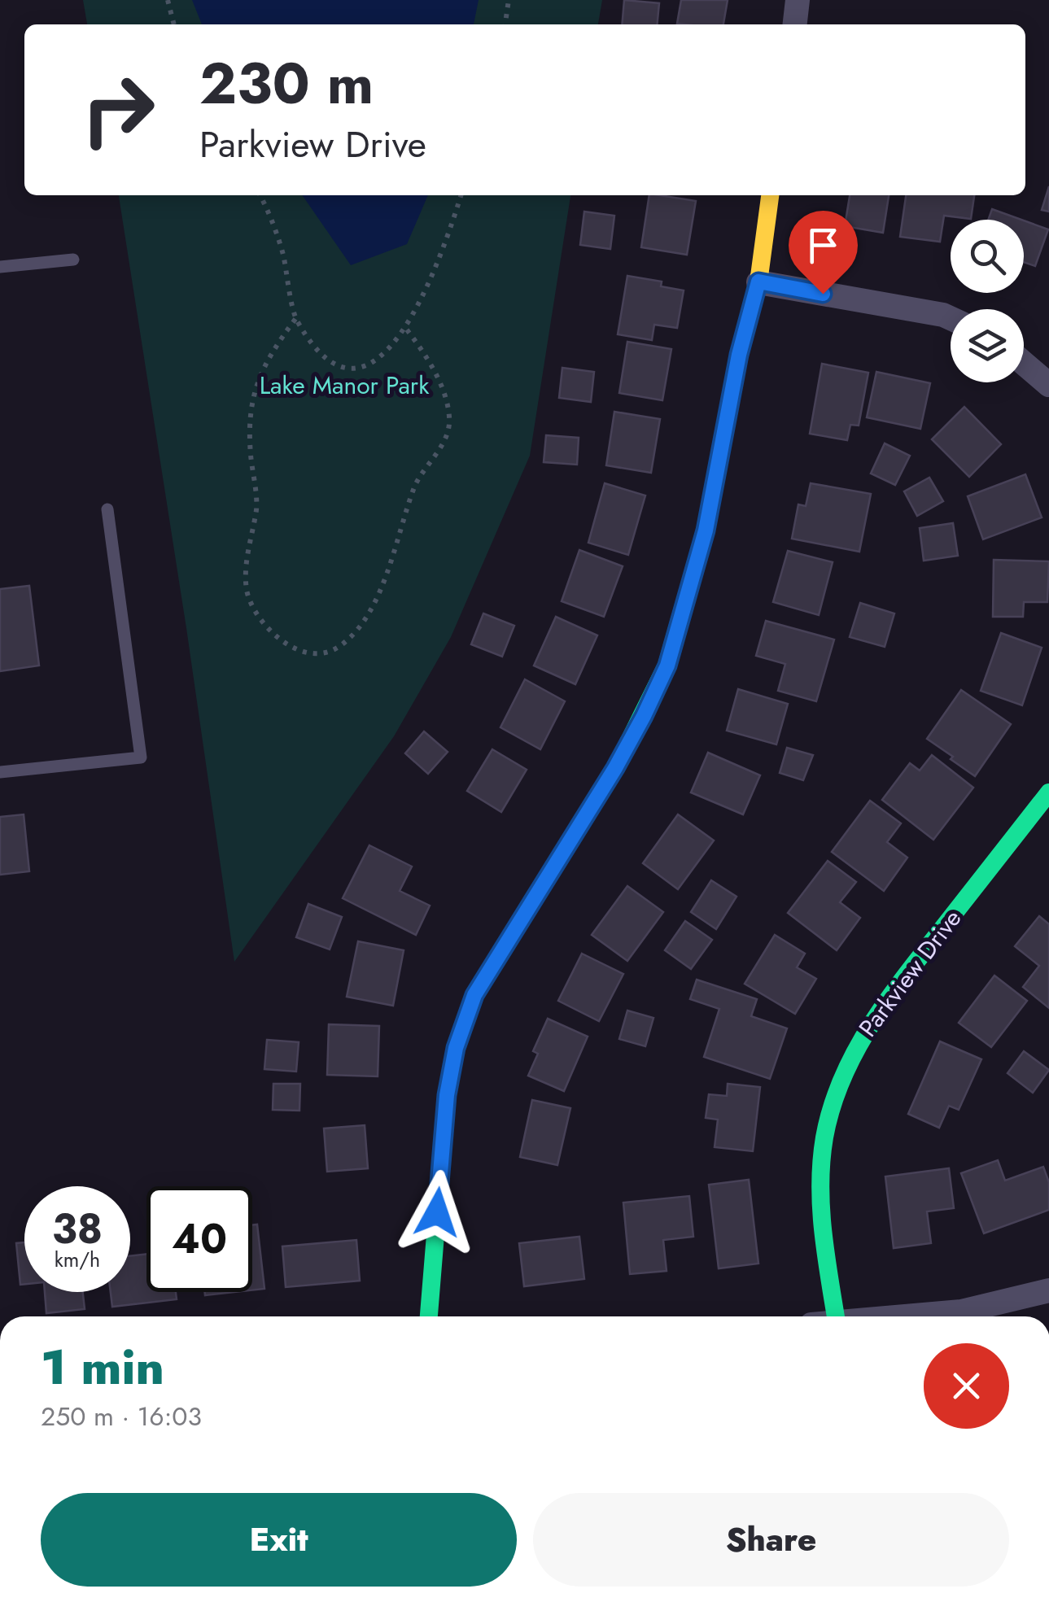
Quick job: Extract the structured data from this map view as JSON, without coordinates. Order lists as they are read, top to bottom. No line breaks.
{"streets":{"street":["Parkview Drive"]},"parks":["Lake Manor Park"],"page":{"turn":["230 m","Parkview Drive"],"speed":"38 km/h","limit":"40","heading":["1 min","250 m · 16:03"],"buttons":["Exit","Share"]}}
